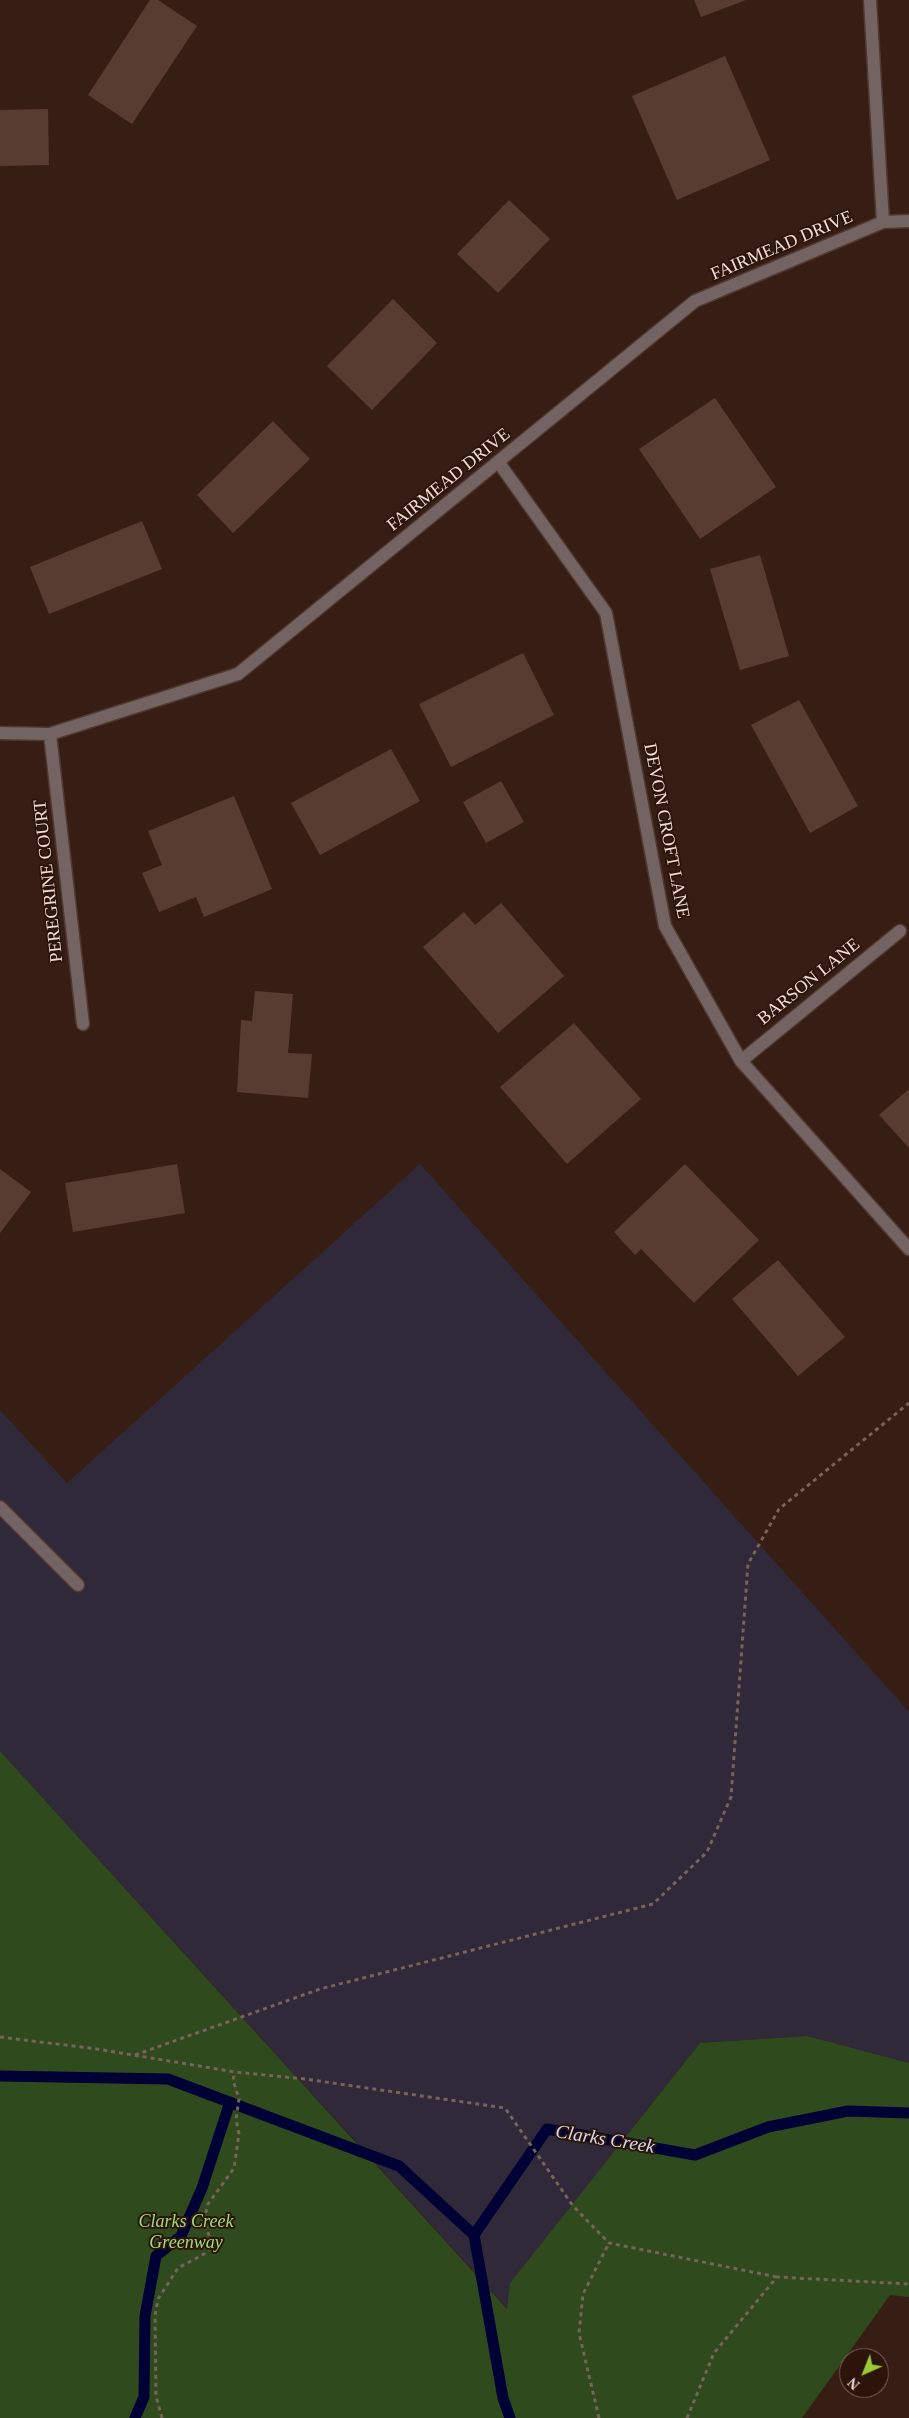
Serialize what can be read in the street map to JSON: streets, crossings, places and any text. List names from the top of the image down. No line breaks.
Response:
{"streets":{"street":["FAIRMEAD DRIVE","DEVON CROFT LANE","PEREGRINE COURT","BARSON LANE"]},"crossings":[["FAIRMEAD DRIVE","DEVON CROFT LANE"],["FAIRMEAD DRIVE","PEREGRINE COURT"],["DEVON CROFT LANE","BARSON LANE"]],"water":["Clarks Creek"],"parks":["Clarks Creek Greenway"],"north":"bottom left"}
